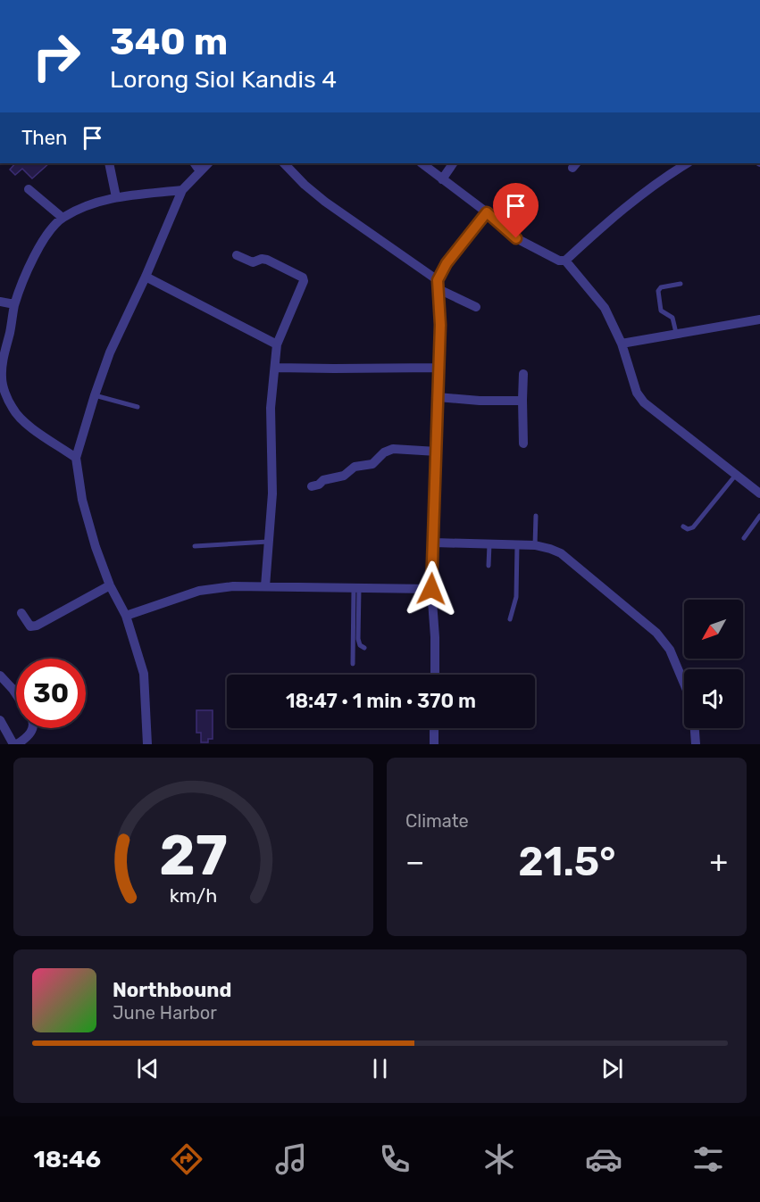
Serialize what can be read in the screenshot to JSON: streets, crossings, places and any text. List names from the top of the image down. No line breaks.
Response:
{"north":"bottom left","page":{"turn":["340 m","Lorong Siol Kandis 4"],"then":"Then","limit":"30","trip":"18:47 · 1 min · 370 m","tile":"Climate","heat":["−","21.5°","+"],"song":["Northbound","June Harbor"],"tabs":"18:46","gauge":["27","km/h"]}}
